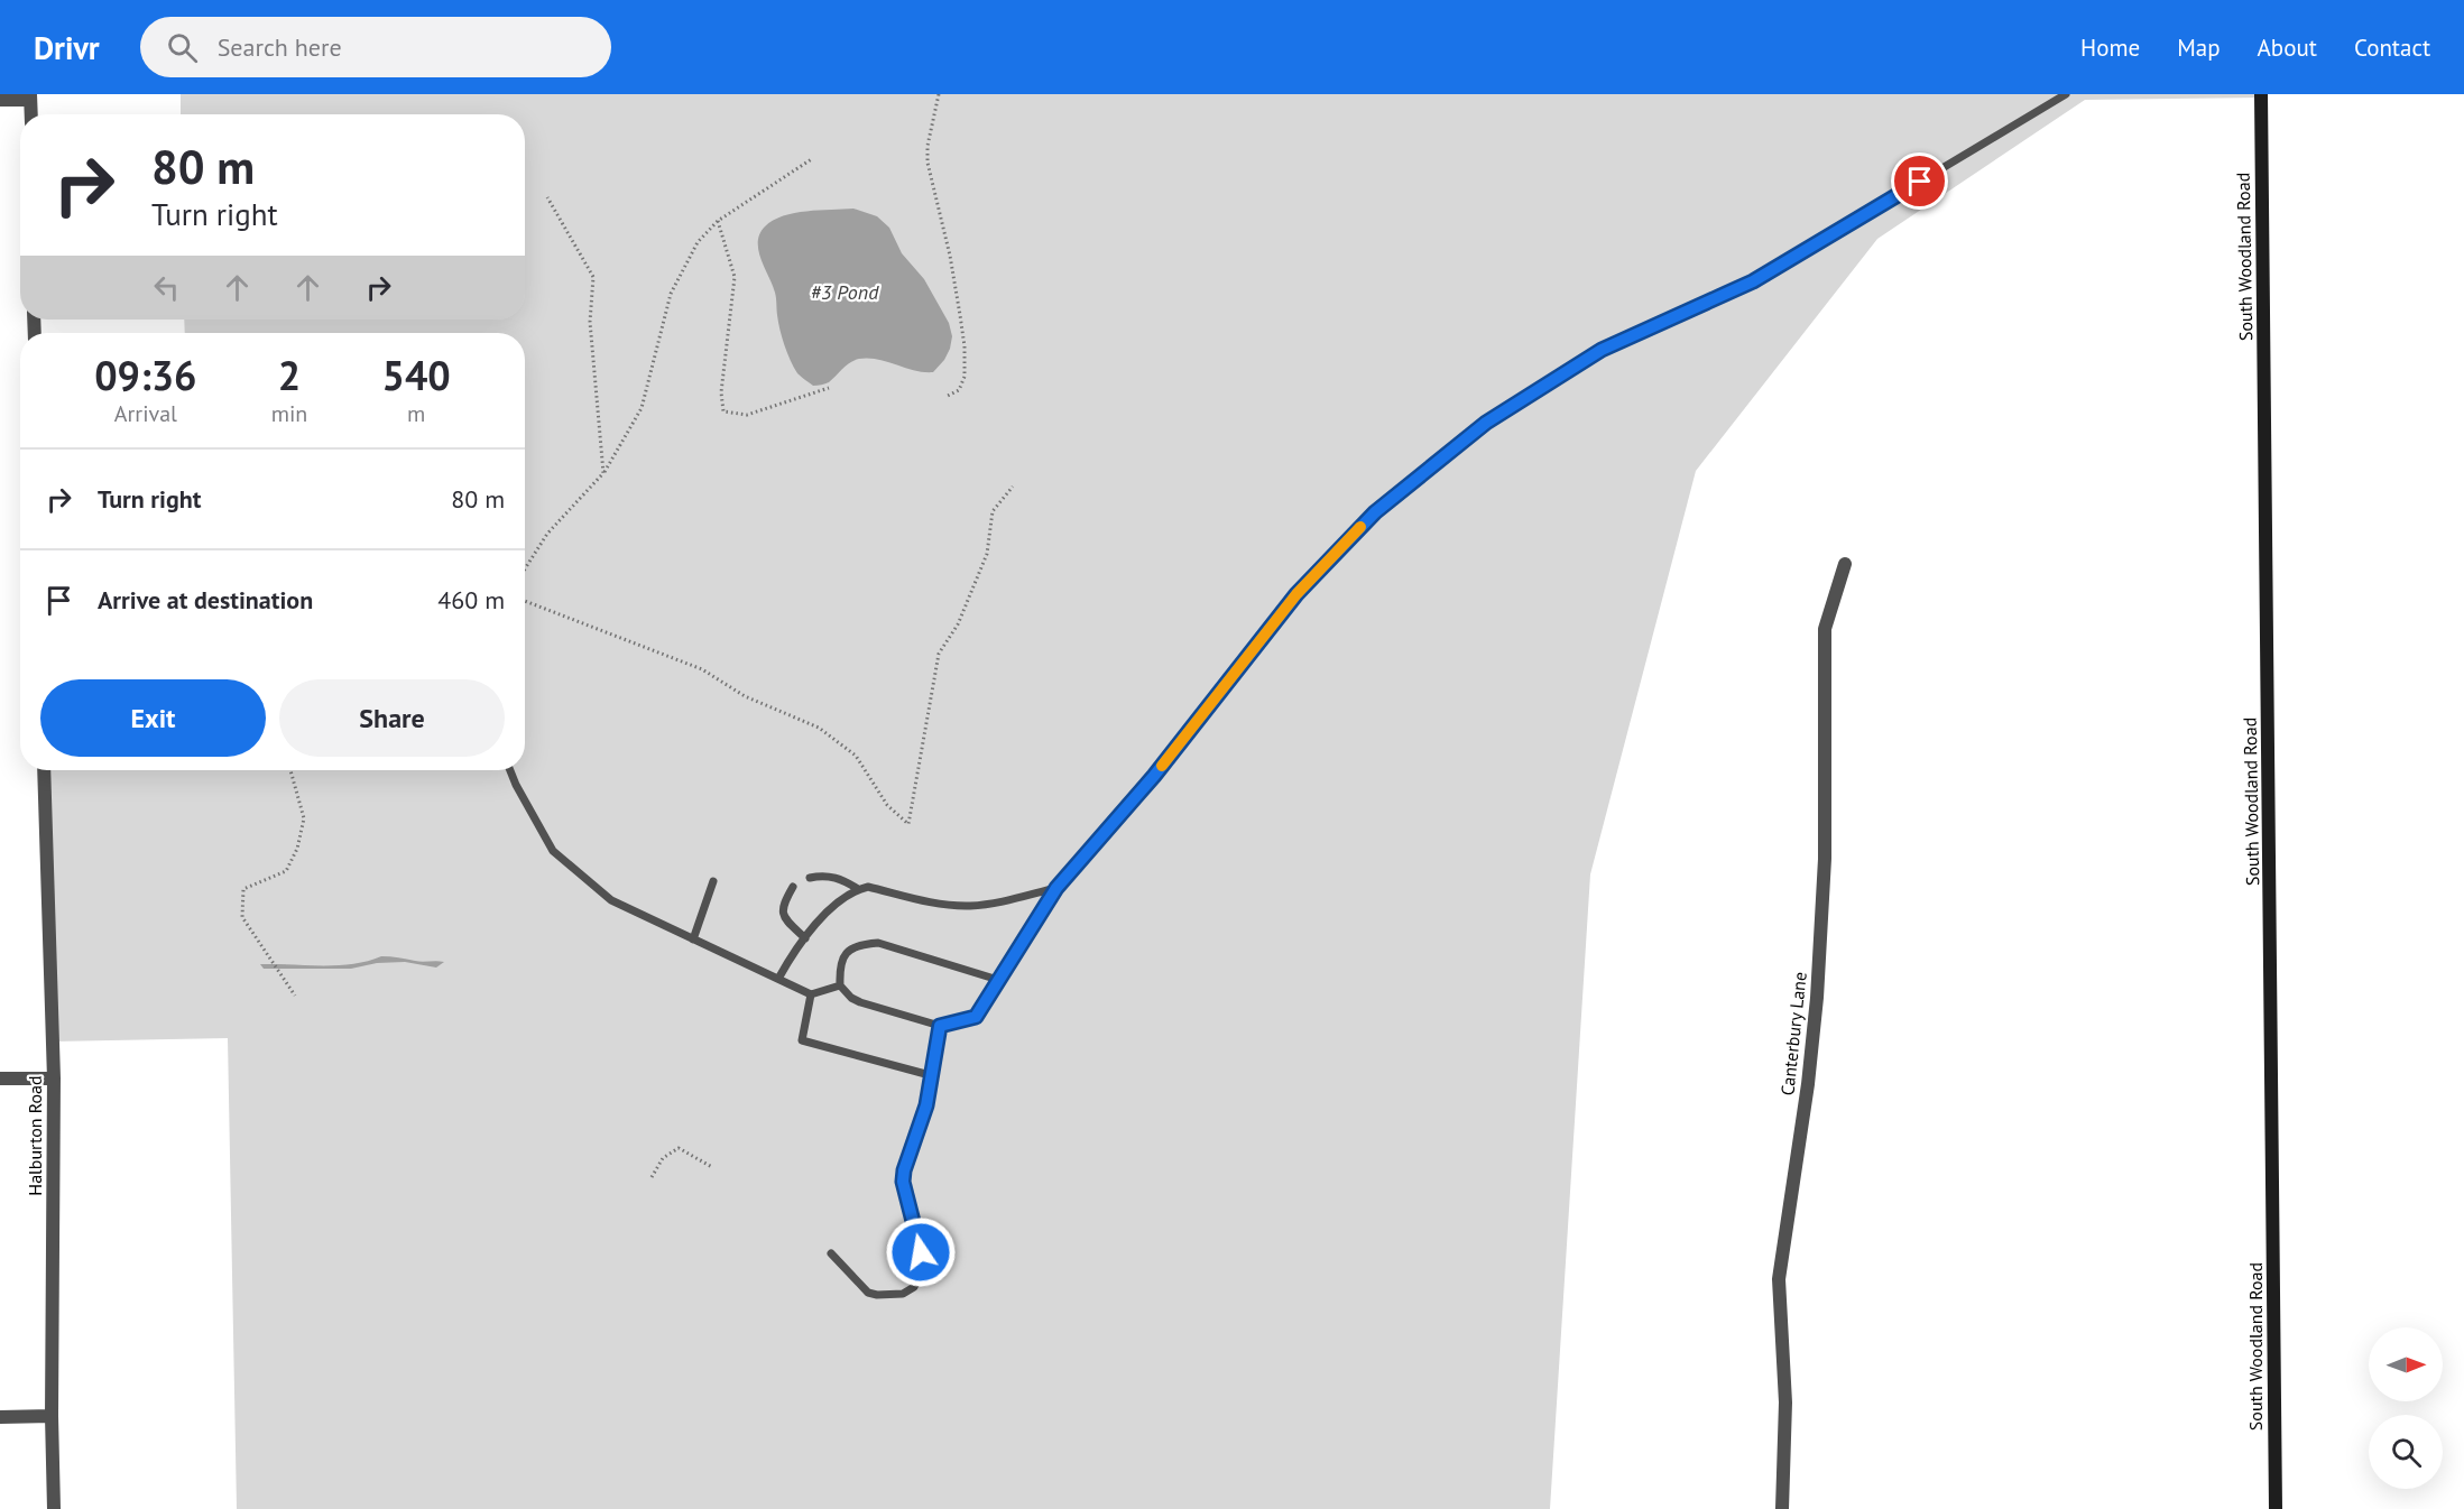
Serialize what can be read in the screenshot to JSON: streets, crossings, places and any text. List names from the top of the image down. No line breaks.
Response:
{"streets":{"street":["South Woodland Road","Canterbury Lane","Halburton Road"]},"water":["#3 Pond"],"north":"right","page":{"header":"Drivr","search":"Search here","nav":["Home","Map","About","Contact"],"turn":["80 m","Turn right"],"eta":["09:36","Arrival","2","min","540","m"],"list":[{"name":"Turn right","value":"80 m"},{"name":"Arrive at destination","value":"460 m"}],"buttons":["Exit","Share"]}}
